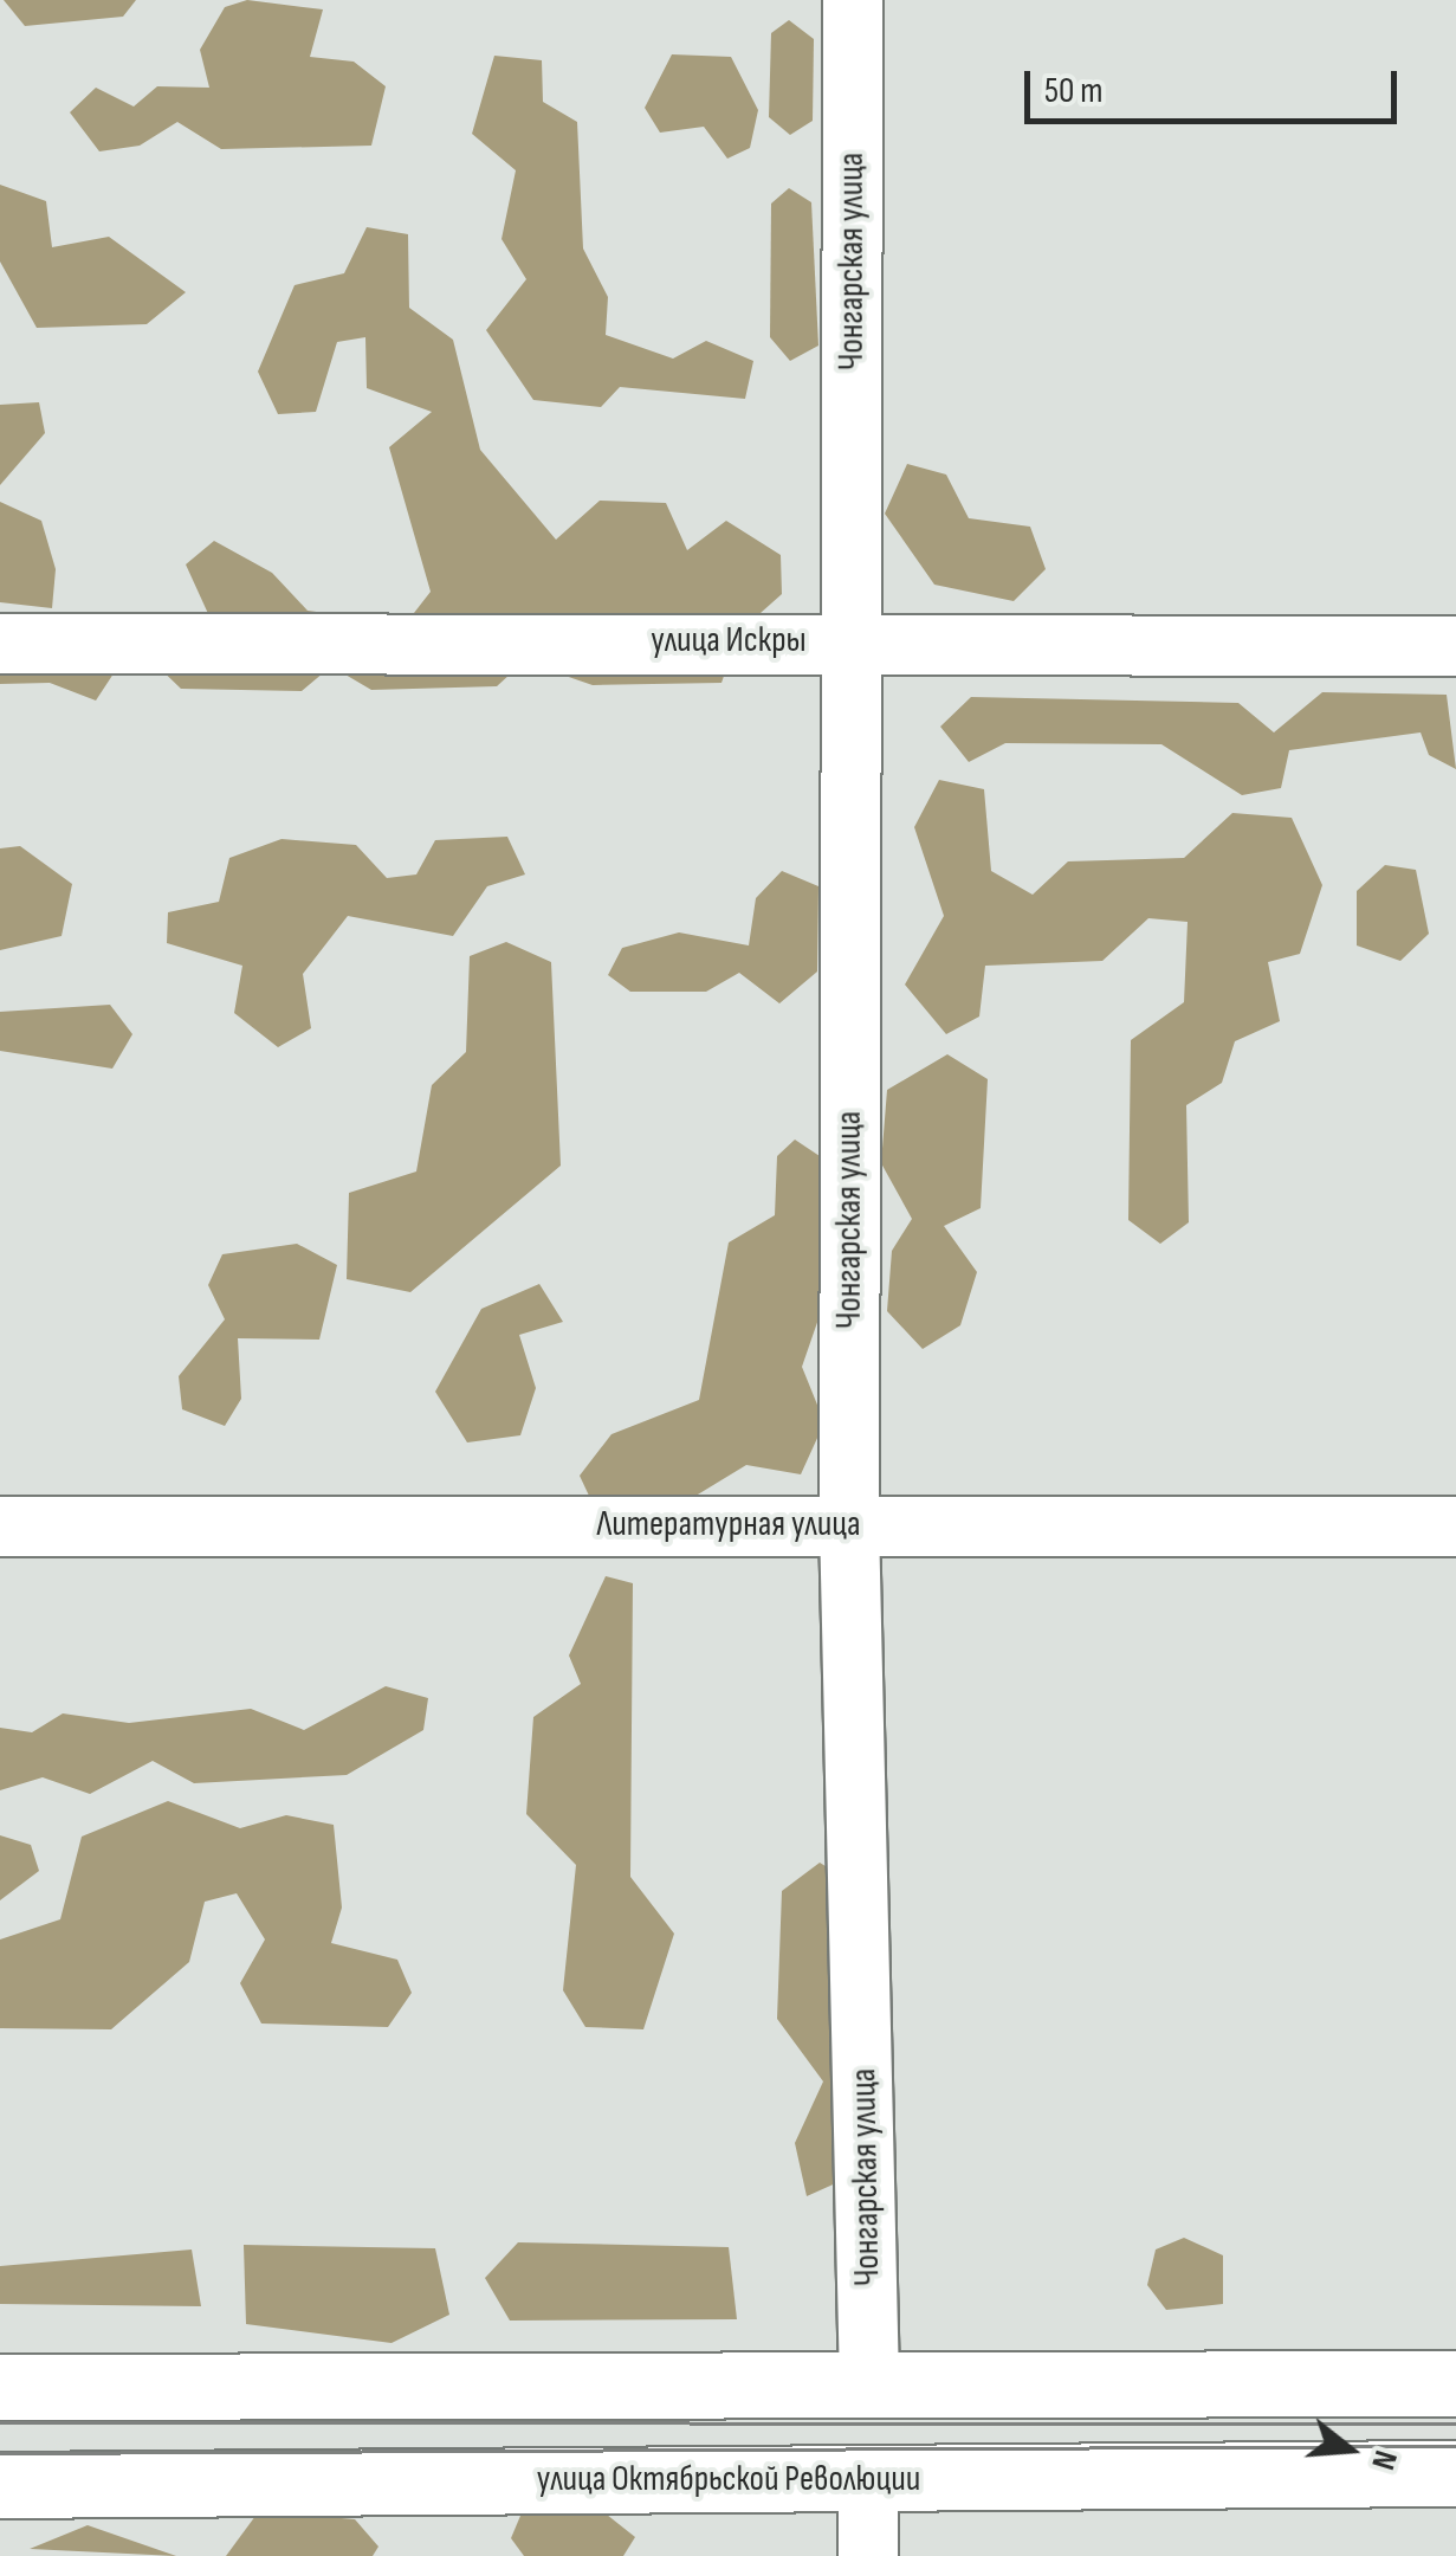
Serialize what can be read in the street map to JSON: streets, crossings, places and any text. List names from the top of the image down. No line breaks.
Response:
{"streets":{"main road":["улица Октябрьской Революции"],"street":["Чонгарская улица","улица Искры","Литературная улица"]},"crossings":[["Чонгарская улица","улица Искры"],["Чонгарская улица","Литературная улица"],["Чонгарская улица","улица Октябрьской Революции"]],"scale_bar":"50 m","north":"right"}
